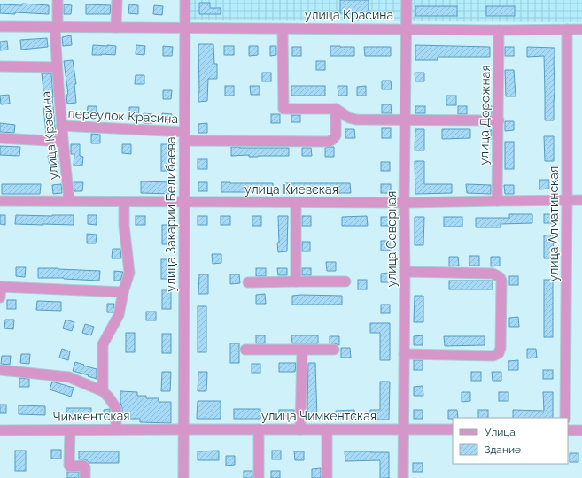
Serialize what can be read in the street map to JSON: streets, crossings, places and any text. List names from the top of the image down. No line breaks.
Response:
{"streets":{"street":["улица Красина","улица Дорожная","переулок Красина","улица Киевская","улица Закарии Белибаева","улица Алматинская","улица Северная","Чимкентская","улица Чимкентская"]},"crossings":[["улица Красина","улица Дорожная"],["улица Красина","переулок Красина"],["улица Красина","улица Киевская"],["улица Красина","улица Закарии Белибаева"],["улица Красина","улица Алматинская"],["улица Красина","улица Северная"],["улица Дорожная","улица Киевская"],["переулок Красина","улица Закарии Белибаева"],["улица Киевская","улица Закарии Белибаева"],["улица Киевская","улица Алматинская"],["улица Киевская","улица Северная"],["улица Закарии Белибаева","Чимкентская"],["улица Закарии Белибаева","улица Чимкентская"],["улица Северная","улица Чимкентская"],["Чимкентская","улица Чимкентская"]],"legend":["Улица","Здание"]}
